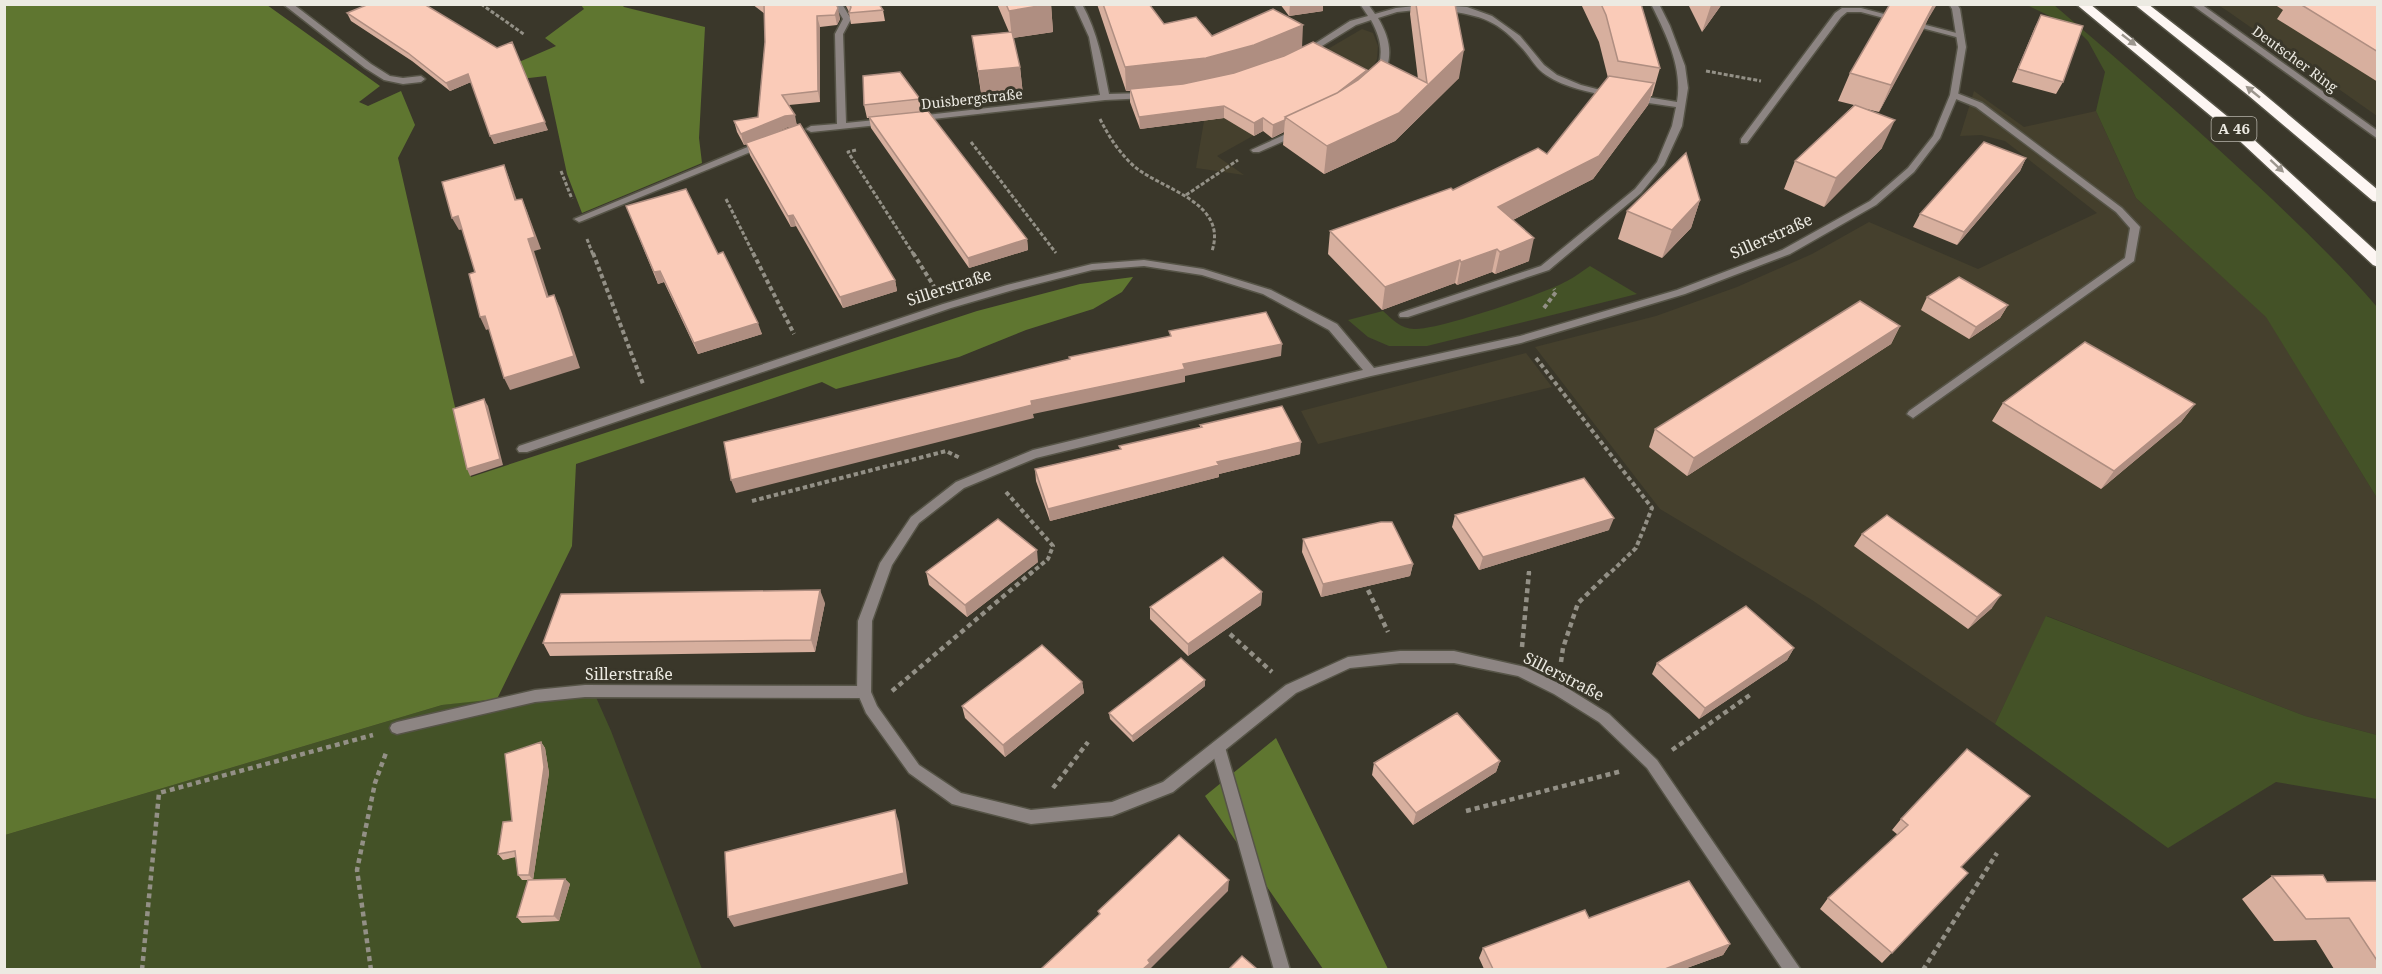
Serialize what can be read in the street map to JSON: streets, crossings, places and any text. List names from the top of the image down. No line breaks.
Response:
{"streets":{"highway":["A 46"],"street":["Deutscher Ring","Duisbergstraße","Sillerstraße"]}}
